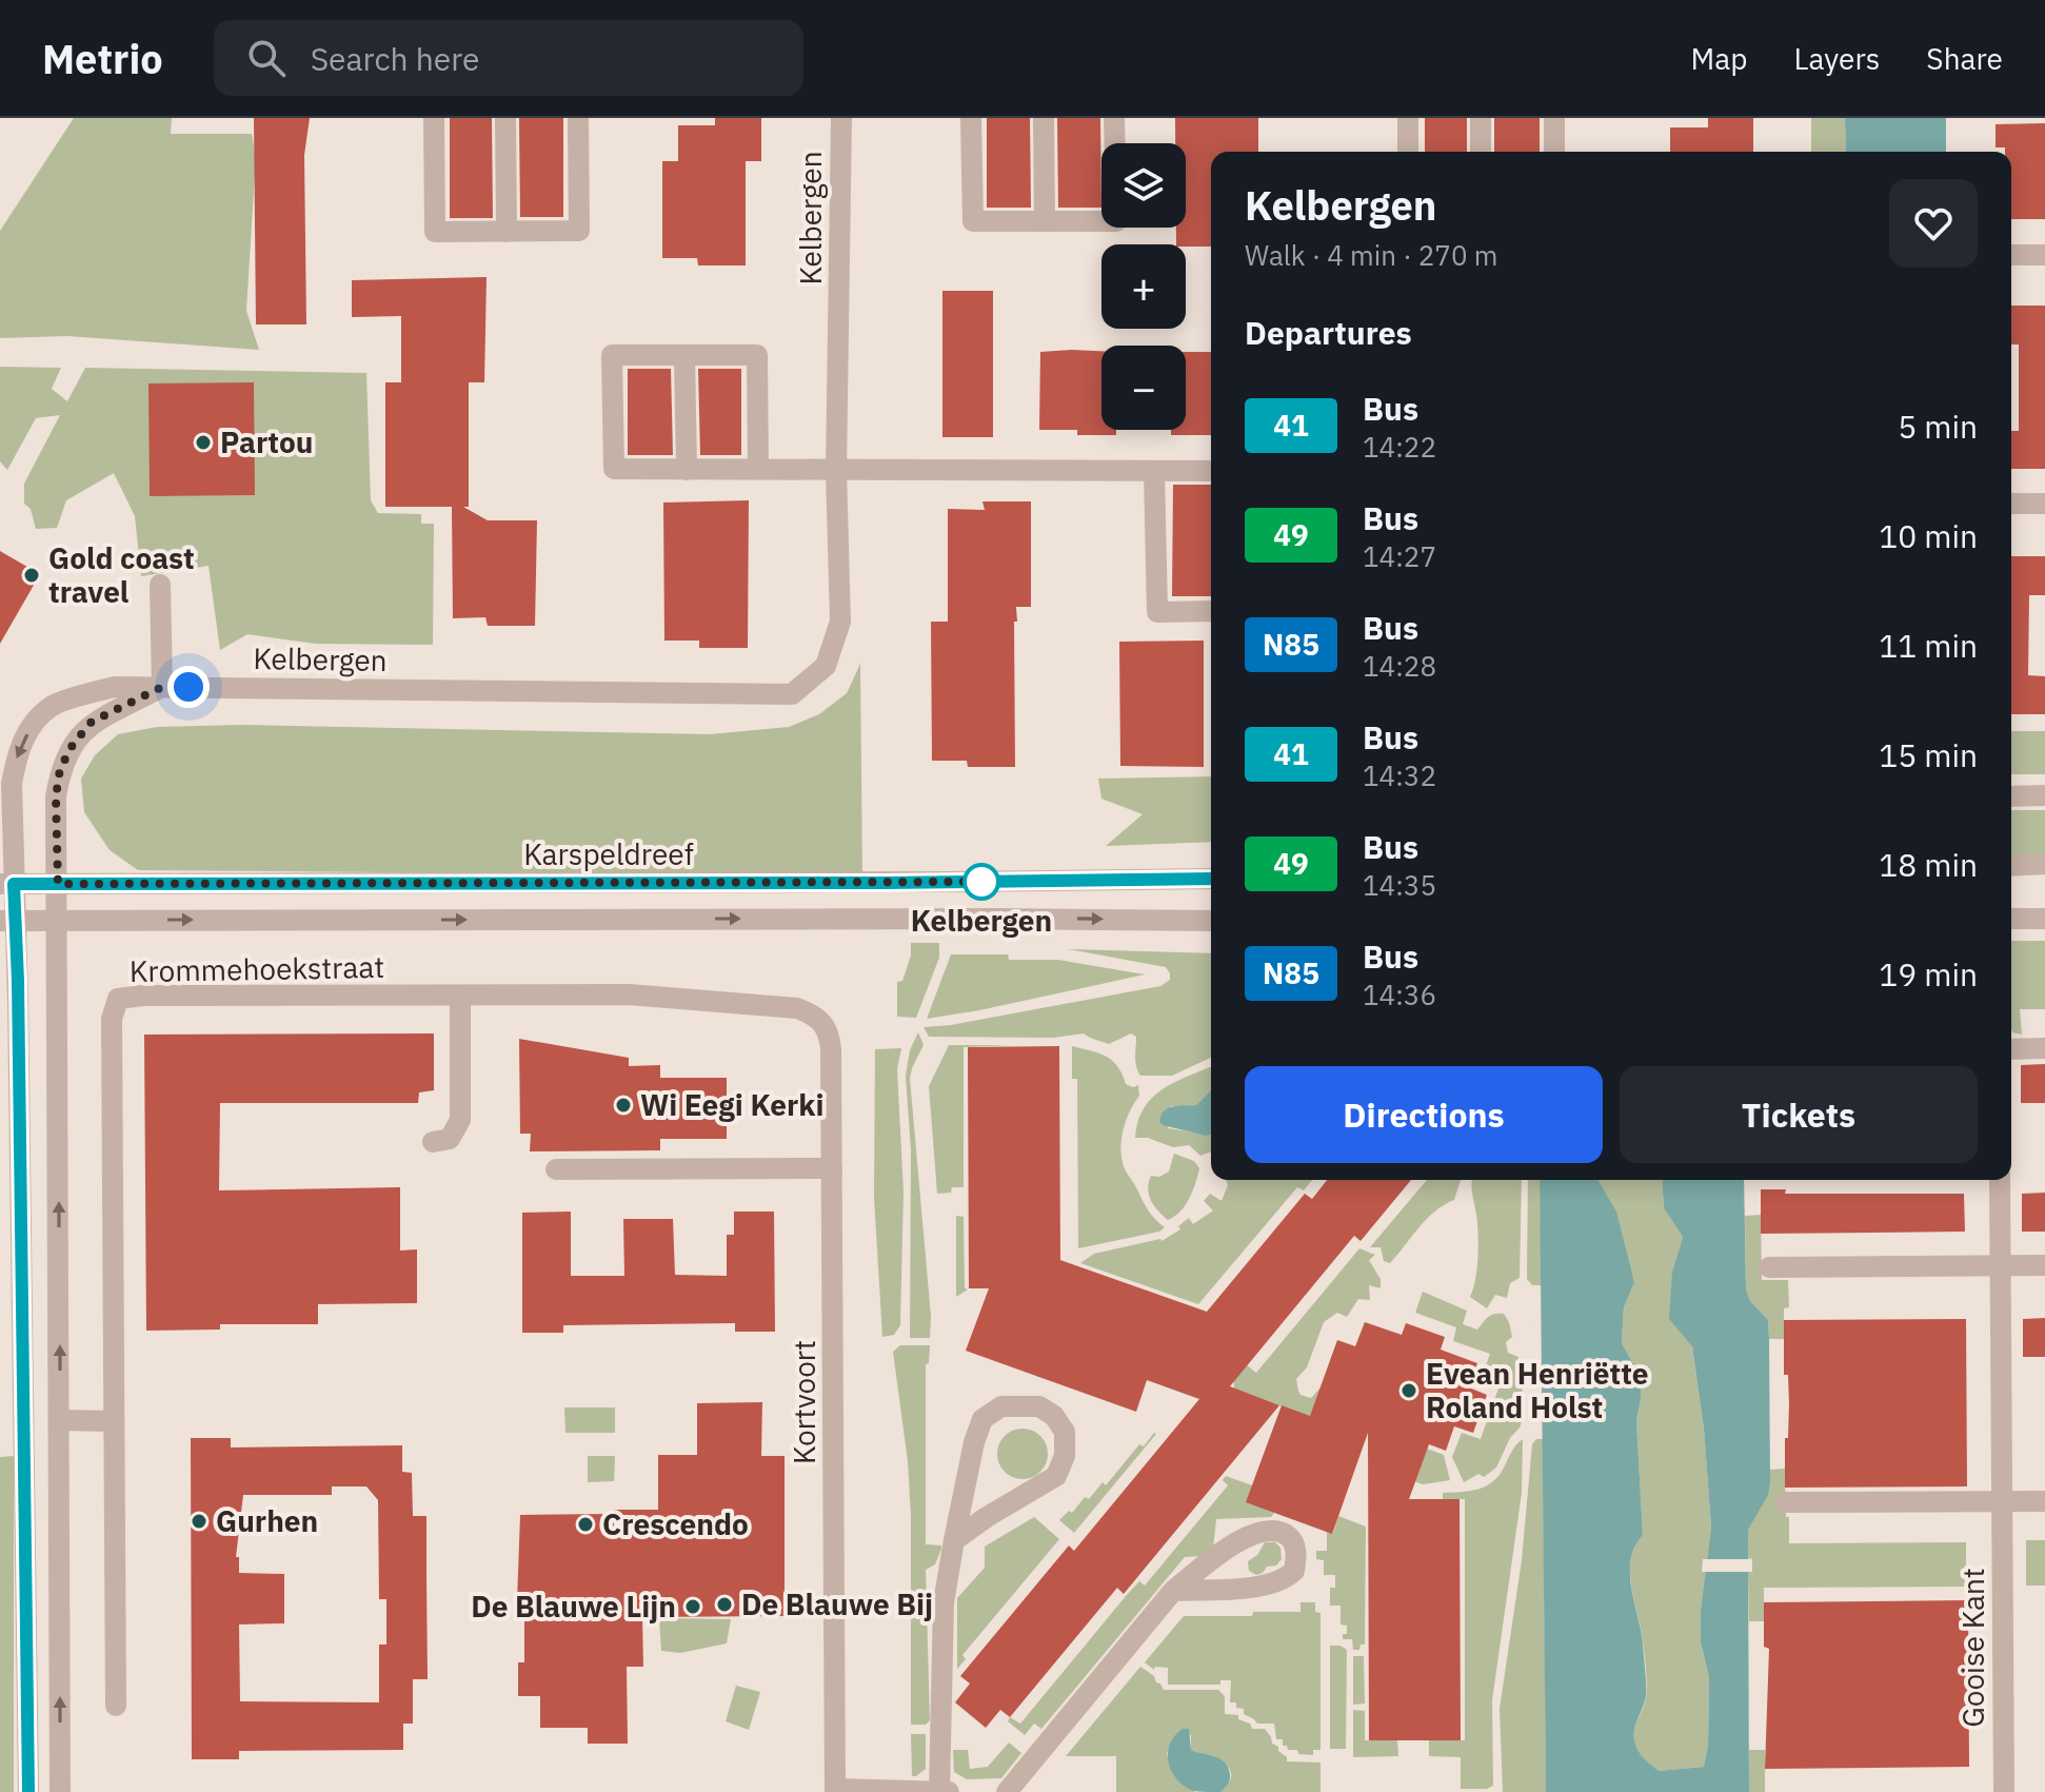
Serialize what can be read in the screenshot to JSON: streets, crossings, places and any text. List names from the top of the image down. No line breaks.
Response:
{"streets":{"street":["Kelbergen","Karspeldreef","Krommehoekstraat","Kortvoort","Gooise Kant"]},"crossings":[["Kelbergen","Karspeldreef"],["Krommehoekstraat","Kortvoort"]],"places":["Partou","Gold coast travel","Kelbergen","Wi Eegi Kerki","Evean Henriëtte Roland Holst","Gurhen","Crescendo","De Blauwe Bij","De Blauwe Lijn"],"lines":["bus line 41"],"page":{"header":"Metrio","search":"Search here","nav":["Map","Layers","Share"],"map_buttons":["+","−"],"heading":[["Kelbergen","Walk · 4 min · 270 m"],"Departures"],"list":[{"mark":"41","name":"Bus","note":"14:22","value":"5 min"},{"mark":"49","name":"Bus","note":"14:27","value":"10 min"},{"mark":"N85","name":"Bus","note":"14:28","value":"11 min"},{"mark":"41","name":"Bus","note":"14:32","value":"15 min"},{"mark":"49","name":"Bus","note":"14:35","value":"18 min"},{"mark":"N85","name":"Bus","note":"14:36","value":"19 min"}],"buttons":["Directions","Tickets"]}}
